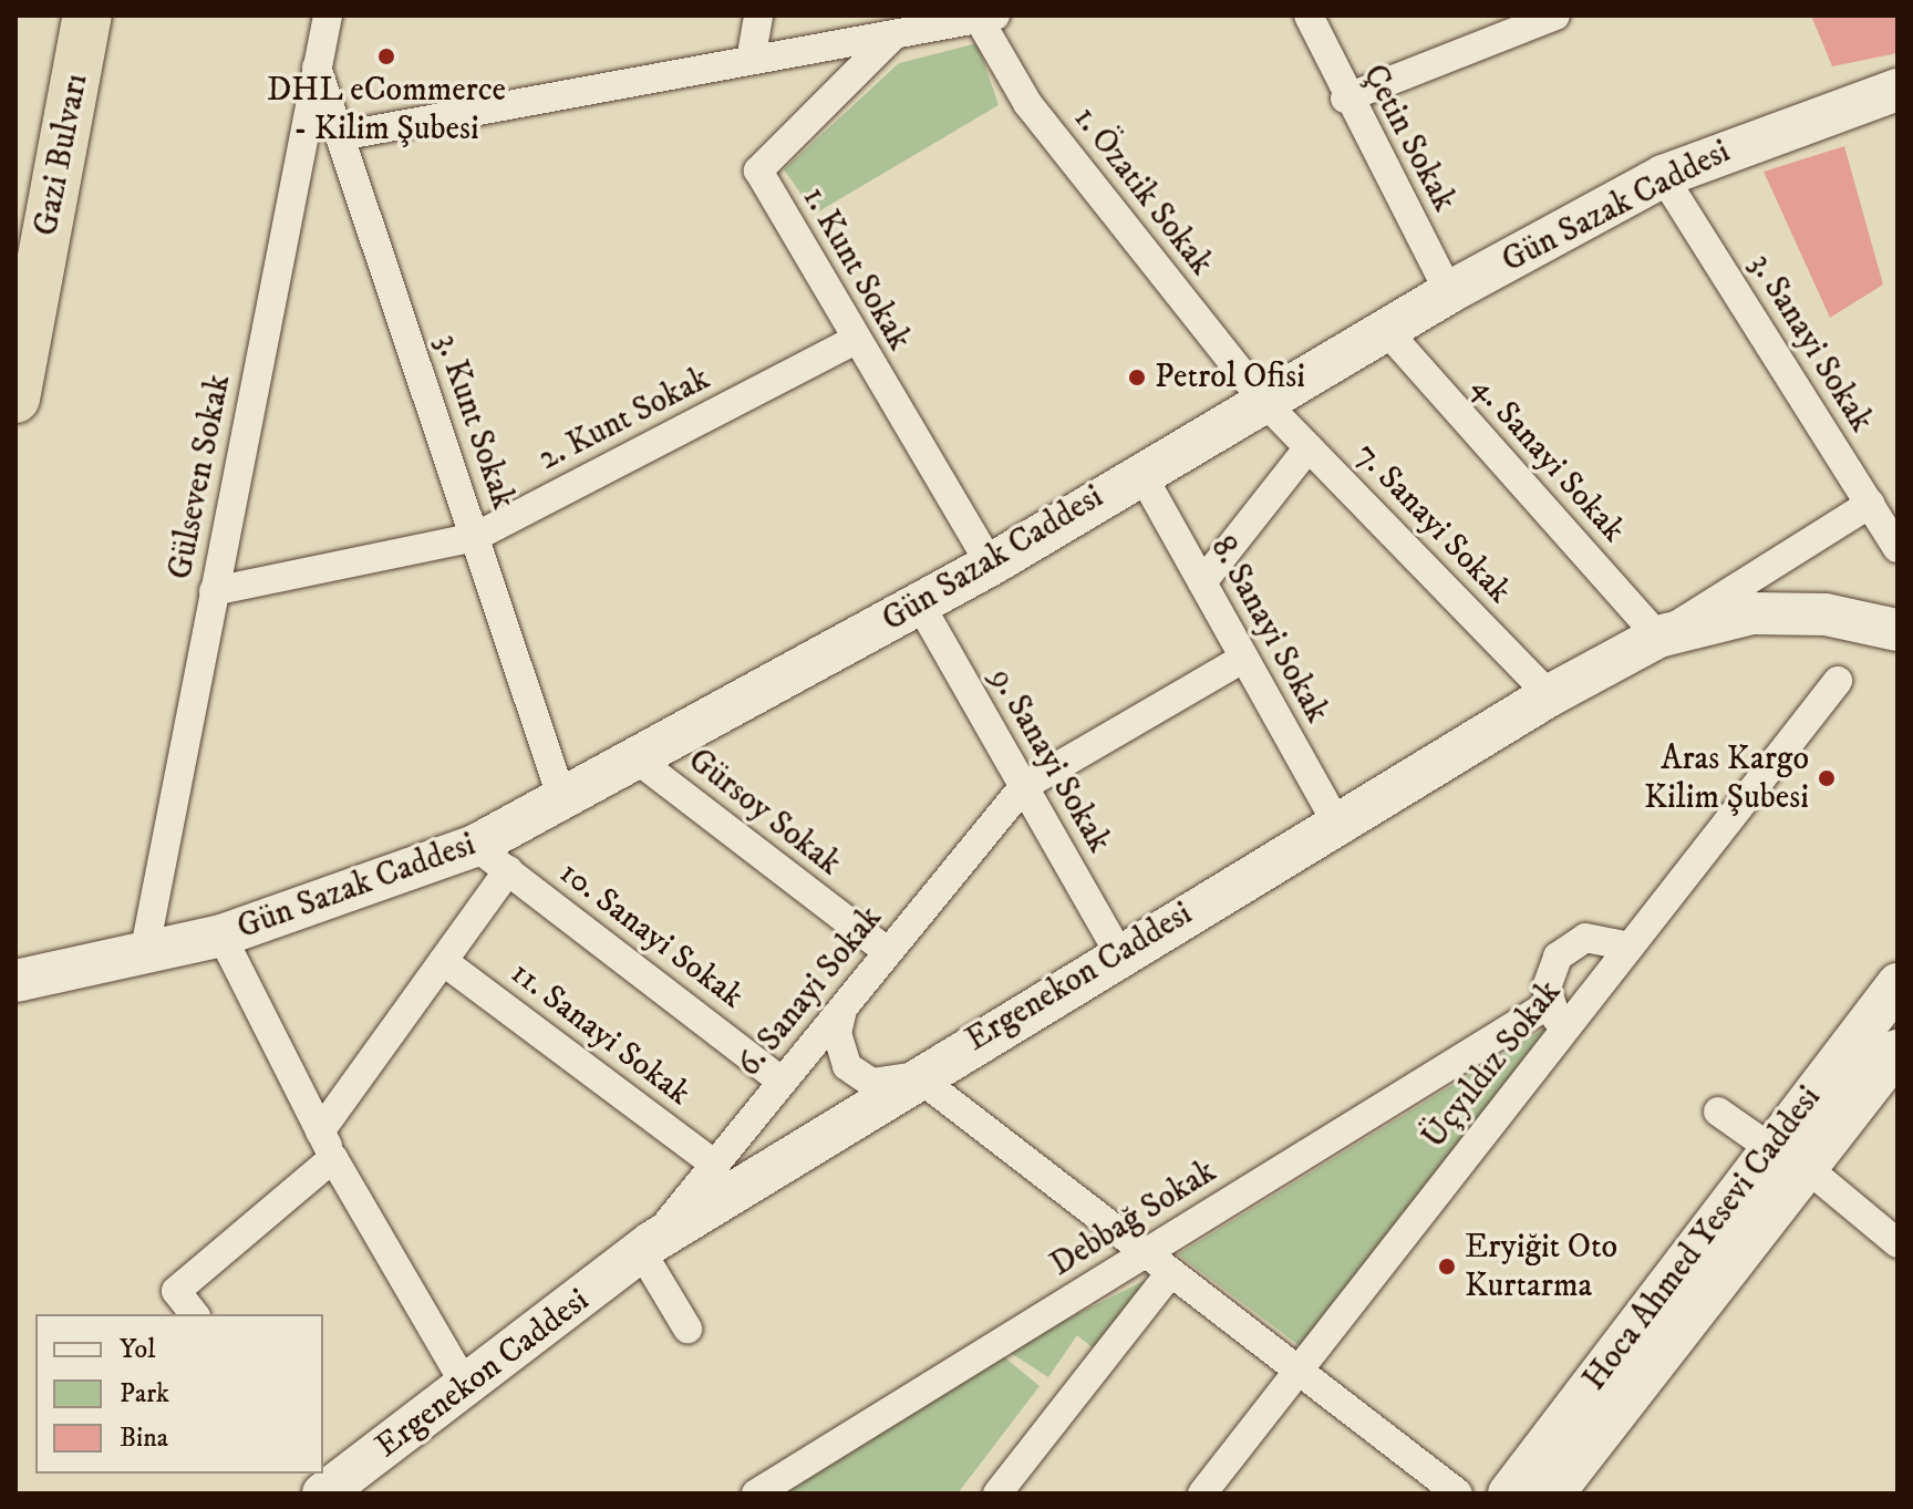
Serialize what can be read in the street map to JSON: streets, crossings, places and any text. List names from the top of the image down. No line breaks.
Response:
{"streets":{"highway":["Gazi Bulvarı"],"street":["Çetin Sokak","1. Özatik Sokak","Gün Sazak Caddesi","1. Kunt Sokak","3. Sanayi Sokak","2. Kunt Sokak","3. Kunt Sokak","4. Sanayi Sokak","Gülseven Sokak","7. Sanayi Sokak","8. Sanayi Sokak","9. Sanayi Sokak","Gürsoy Sokak","10. Sanayi Sokak","Ergenekon Caddesi","6. Sanayi Sokak","11. Sanayi Sokak","Üçyıldız Sokak","Debbağ Sokak","Hoca Ahmed Yesevi Caddesi"]},"crossings":[["Çetin Sokak","Gün Sazak Caddesi"],["1. Özatik Sokak","Gün Sazak Caddesi"],["1. Özatik Sokak","7. Sanayi Sokak"],["Gün Sazak Caddesi","1. Kunt Sokak"],["Gün Sazak Caddesi","3. Sanayi Sokak"],["Gün Sazak Caddesi","3. Kunt Sokak"],["Gün Sazak Caddesi","4. Sanayi Sokak"],["Gün Sazak Caddesi","Gülseven Sokak"],["Gün Sazak Caddesi","7. Sanayi Sokak"],["Gün Sazak Caddesi","8. Sanayi Sokak"],["Gün Sazak Caddesi","9. Sanayi Sokak"],["Gün Sazak Caddesi","Gürsoy Sokak"],["Gün Sazak Caddesi","10. Sanayi Sokak"],["1. Kunt Sokak","2. Kunt Sokak"],["2. Kunt Sokak","3. Kunt Sokak"],["2. Kunt Sokak","Gülseven Sokak"],["3. Kunt Sokak","Gülseven Sokak"],["4. Sanayi Sokak","Ergenekon Caddesi"],["7. Sanayi Sokak","Ergenekon Caddesi"],["8. Sanayi Sokak","Ergenekon Caddesi"],["9. Sanayi Sokak","Ergenekon Caddesi"],["9. Sanayi Sokak","6. Sanayi Sokak"],["Gürsoy Sokak","6. Sanayi Sokak"],["10. Sanayi Sokak","6. Sanayi Sokak"],["Ergenekon Caddesi","6. Sanayi Sokak"],["6. Sanayi Sokak","11. Sanayi Sokak"]],"places":["DHL eCommerce - Kilim Şubesi","Petrol Ofisi","Aras Kargo Kilim Şubesi","Eryiğit Oto Kurtarma"],"legend":["Yol","Park","Bina"]}
